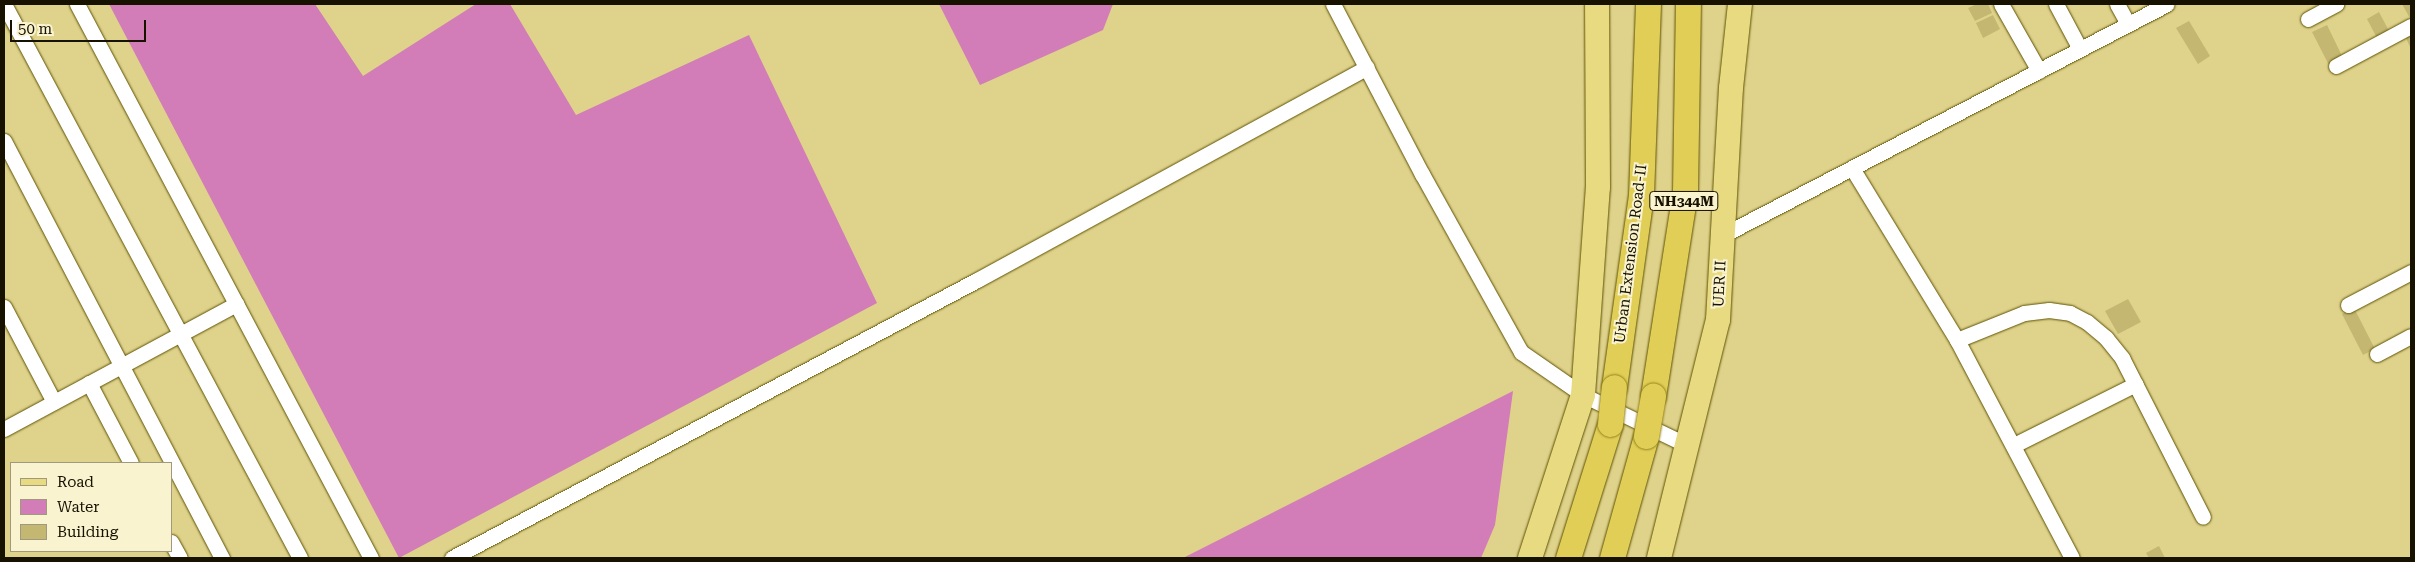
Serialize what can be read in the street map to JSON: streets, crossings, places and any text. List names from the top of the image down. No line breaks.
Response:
{"streets":{"highway":["NH344M","Urban Extension Road-II"],"main road":["UER II"]},"legend":["Road","Water","Building"],"scale_bar":"50 m"}
